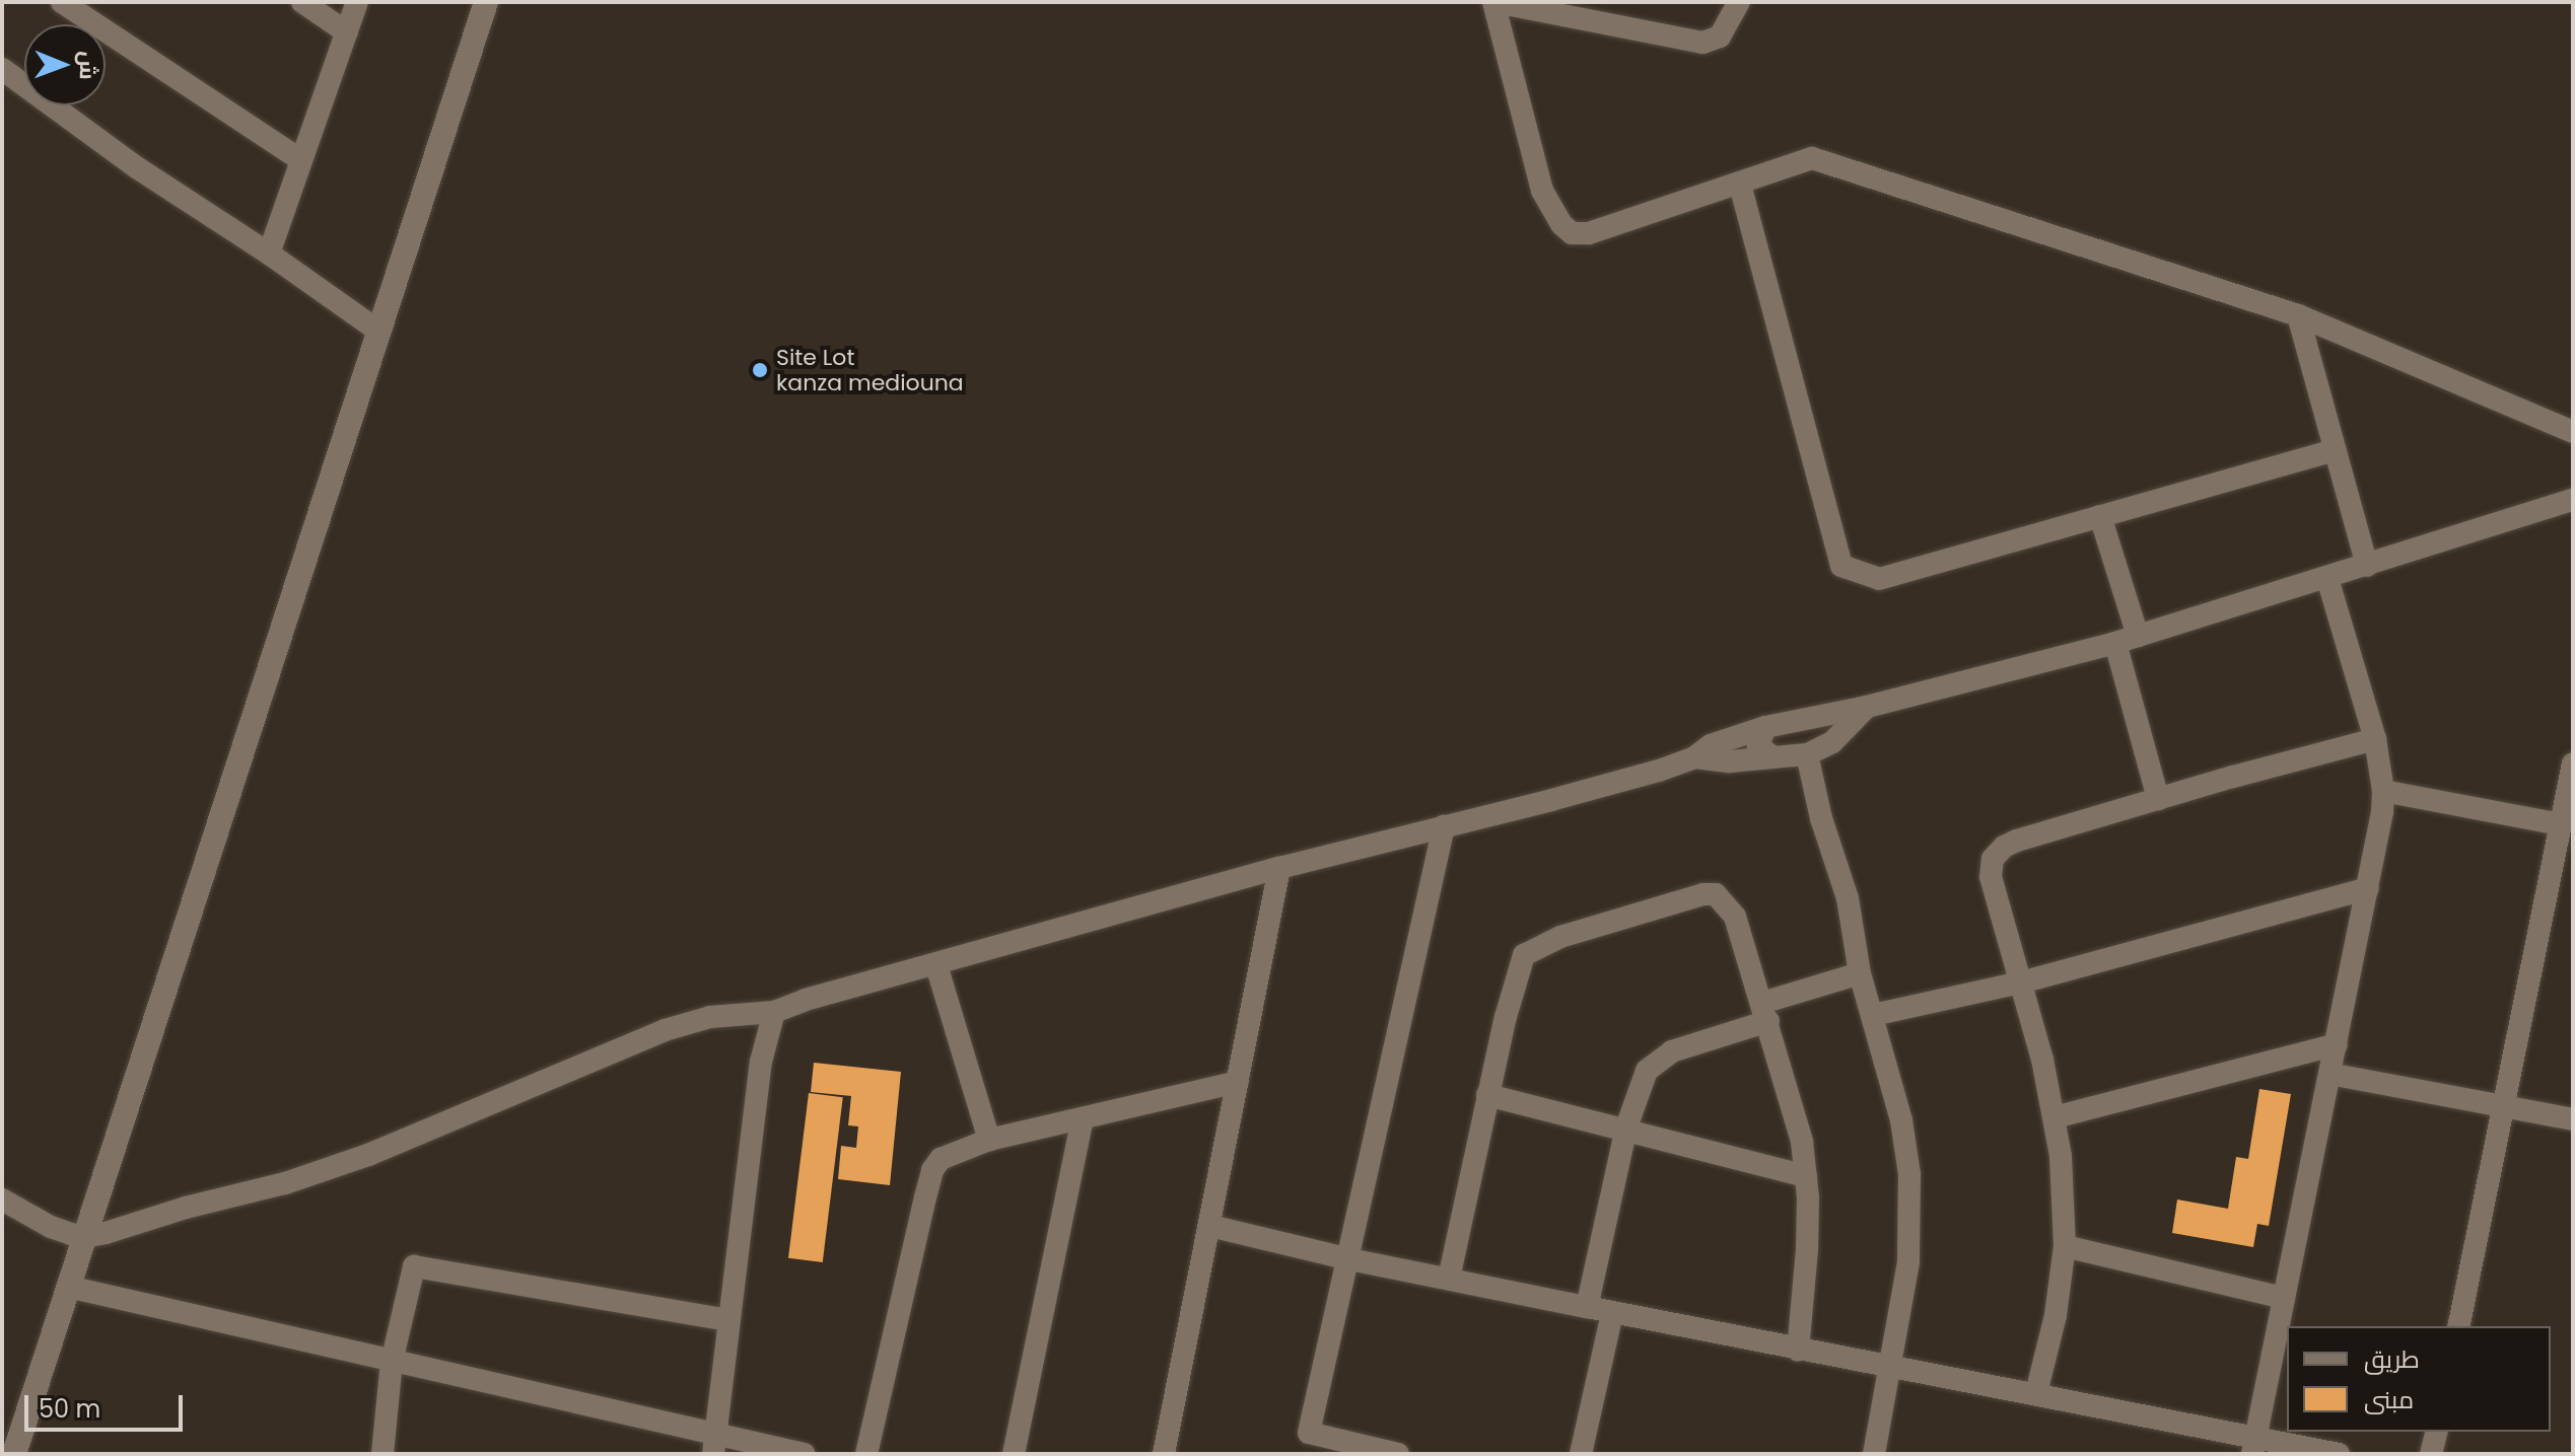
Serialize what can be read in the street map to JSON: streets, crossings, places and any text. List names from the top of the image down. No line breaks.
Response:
{"places":["Site Lot kanza mediouna"],"legend":["طريق","مبنى"],"scale_bar":"50 m","north":"right"}
